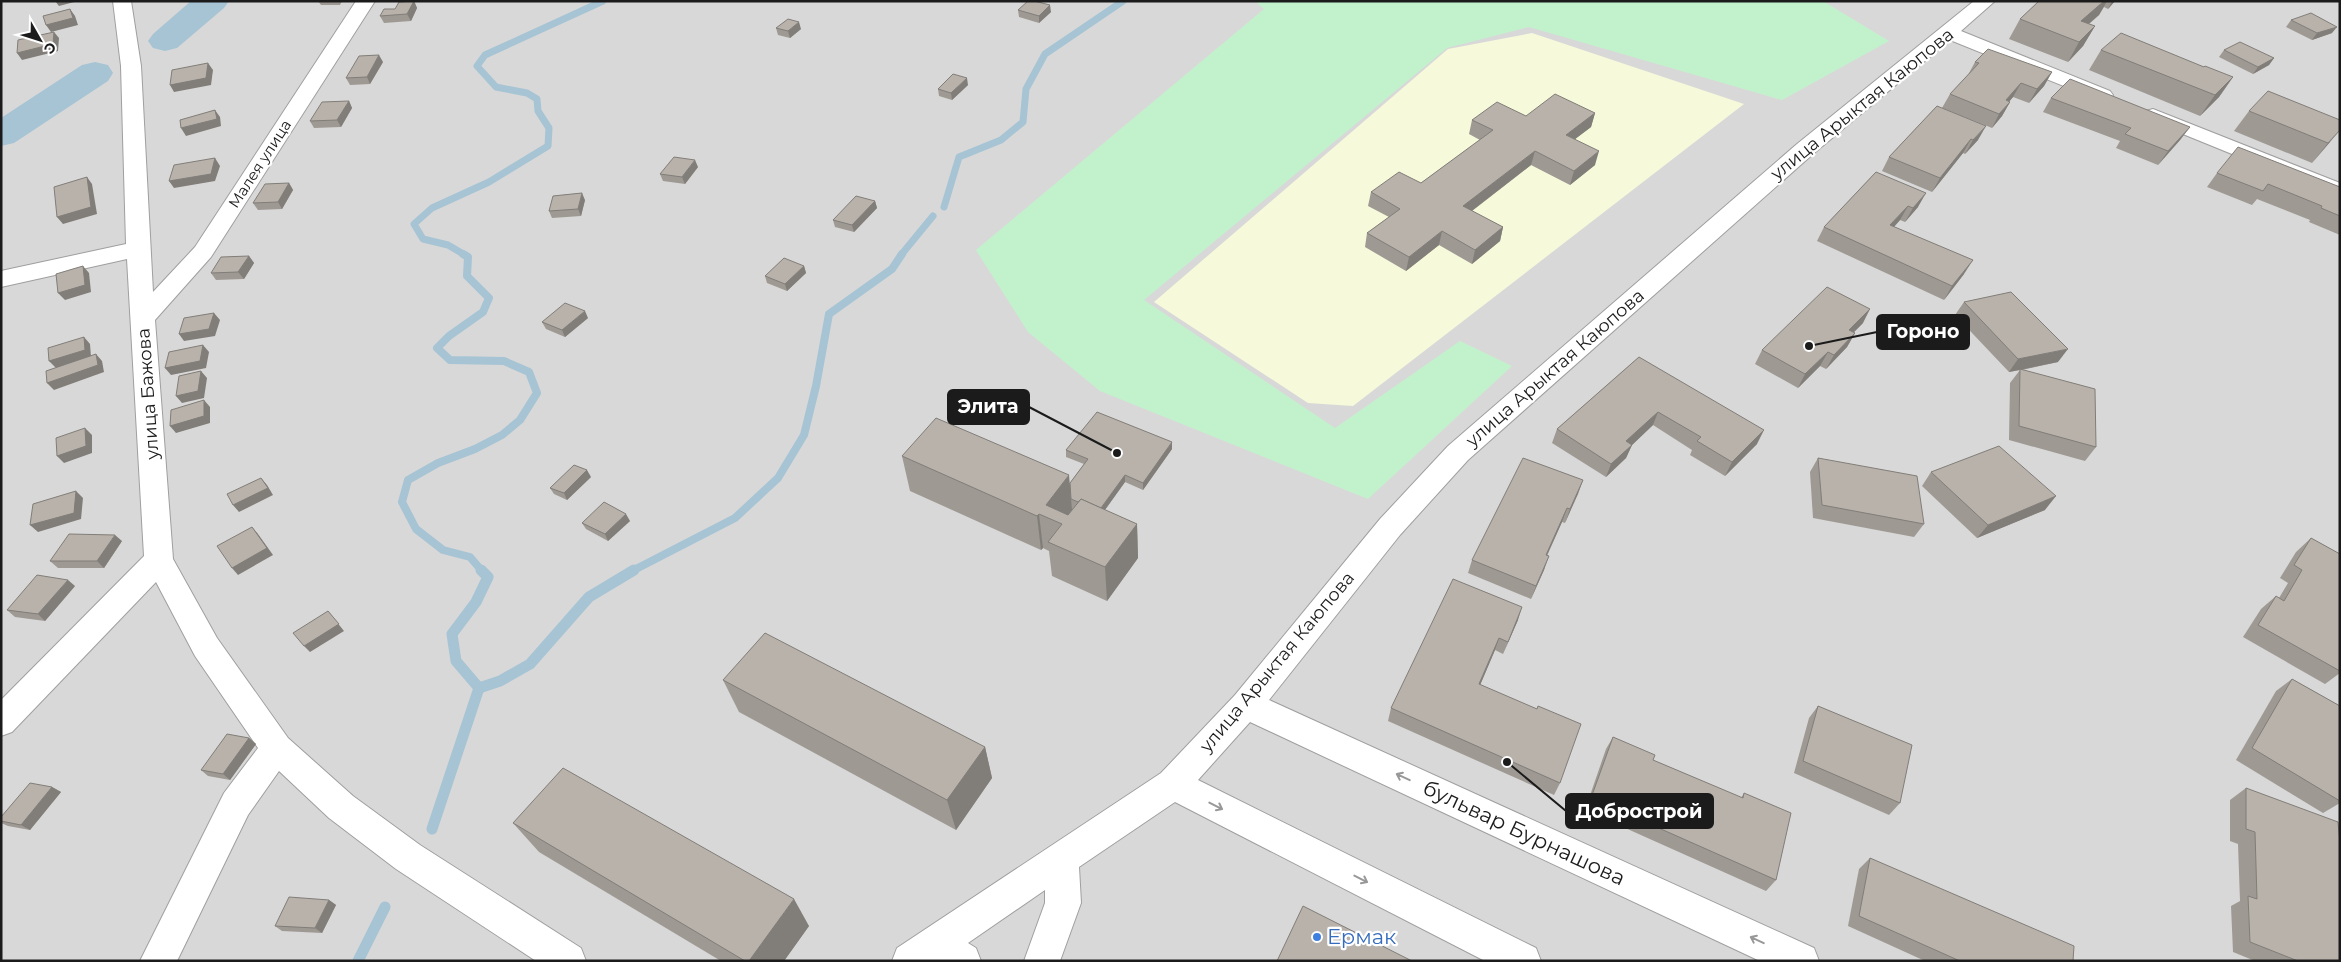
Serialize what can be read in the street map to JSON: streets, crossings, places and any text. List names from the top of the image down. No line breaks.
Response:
{"streets":{"street":["улица Арыктая Каюпова","Малея улица","улица Бажова","бульвар Бурнашова"]},"crossings":[["улица Арыктая Каюпова","бульвар Бурнашова"],["Малея улица","улица Бажова"]],"places":["Гороно","Элита","Добрострой","Ермак"],"north":"bottom right"}
